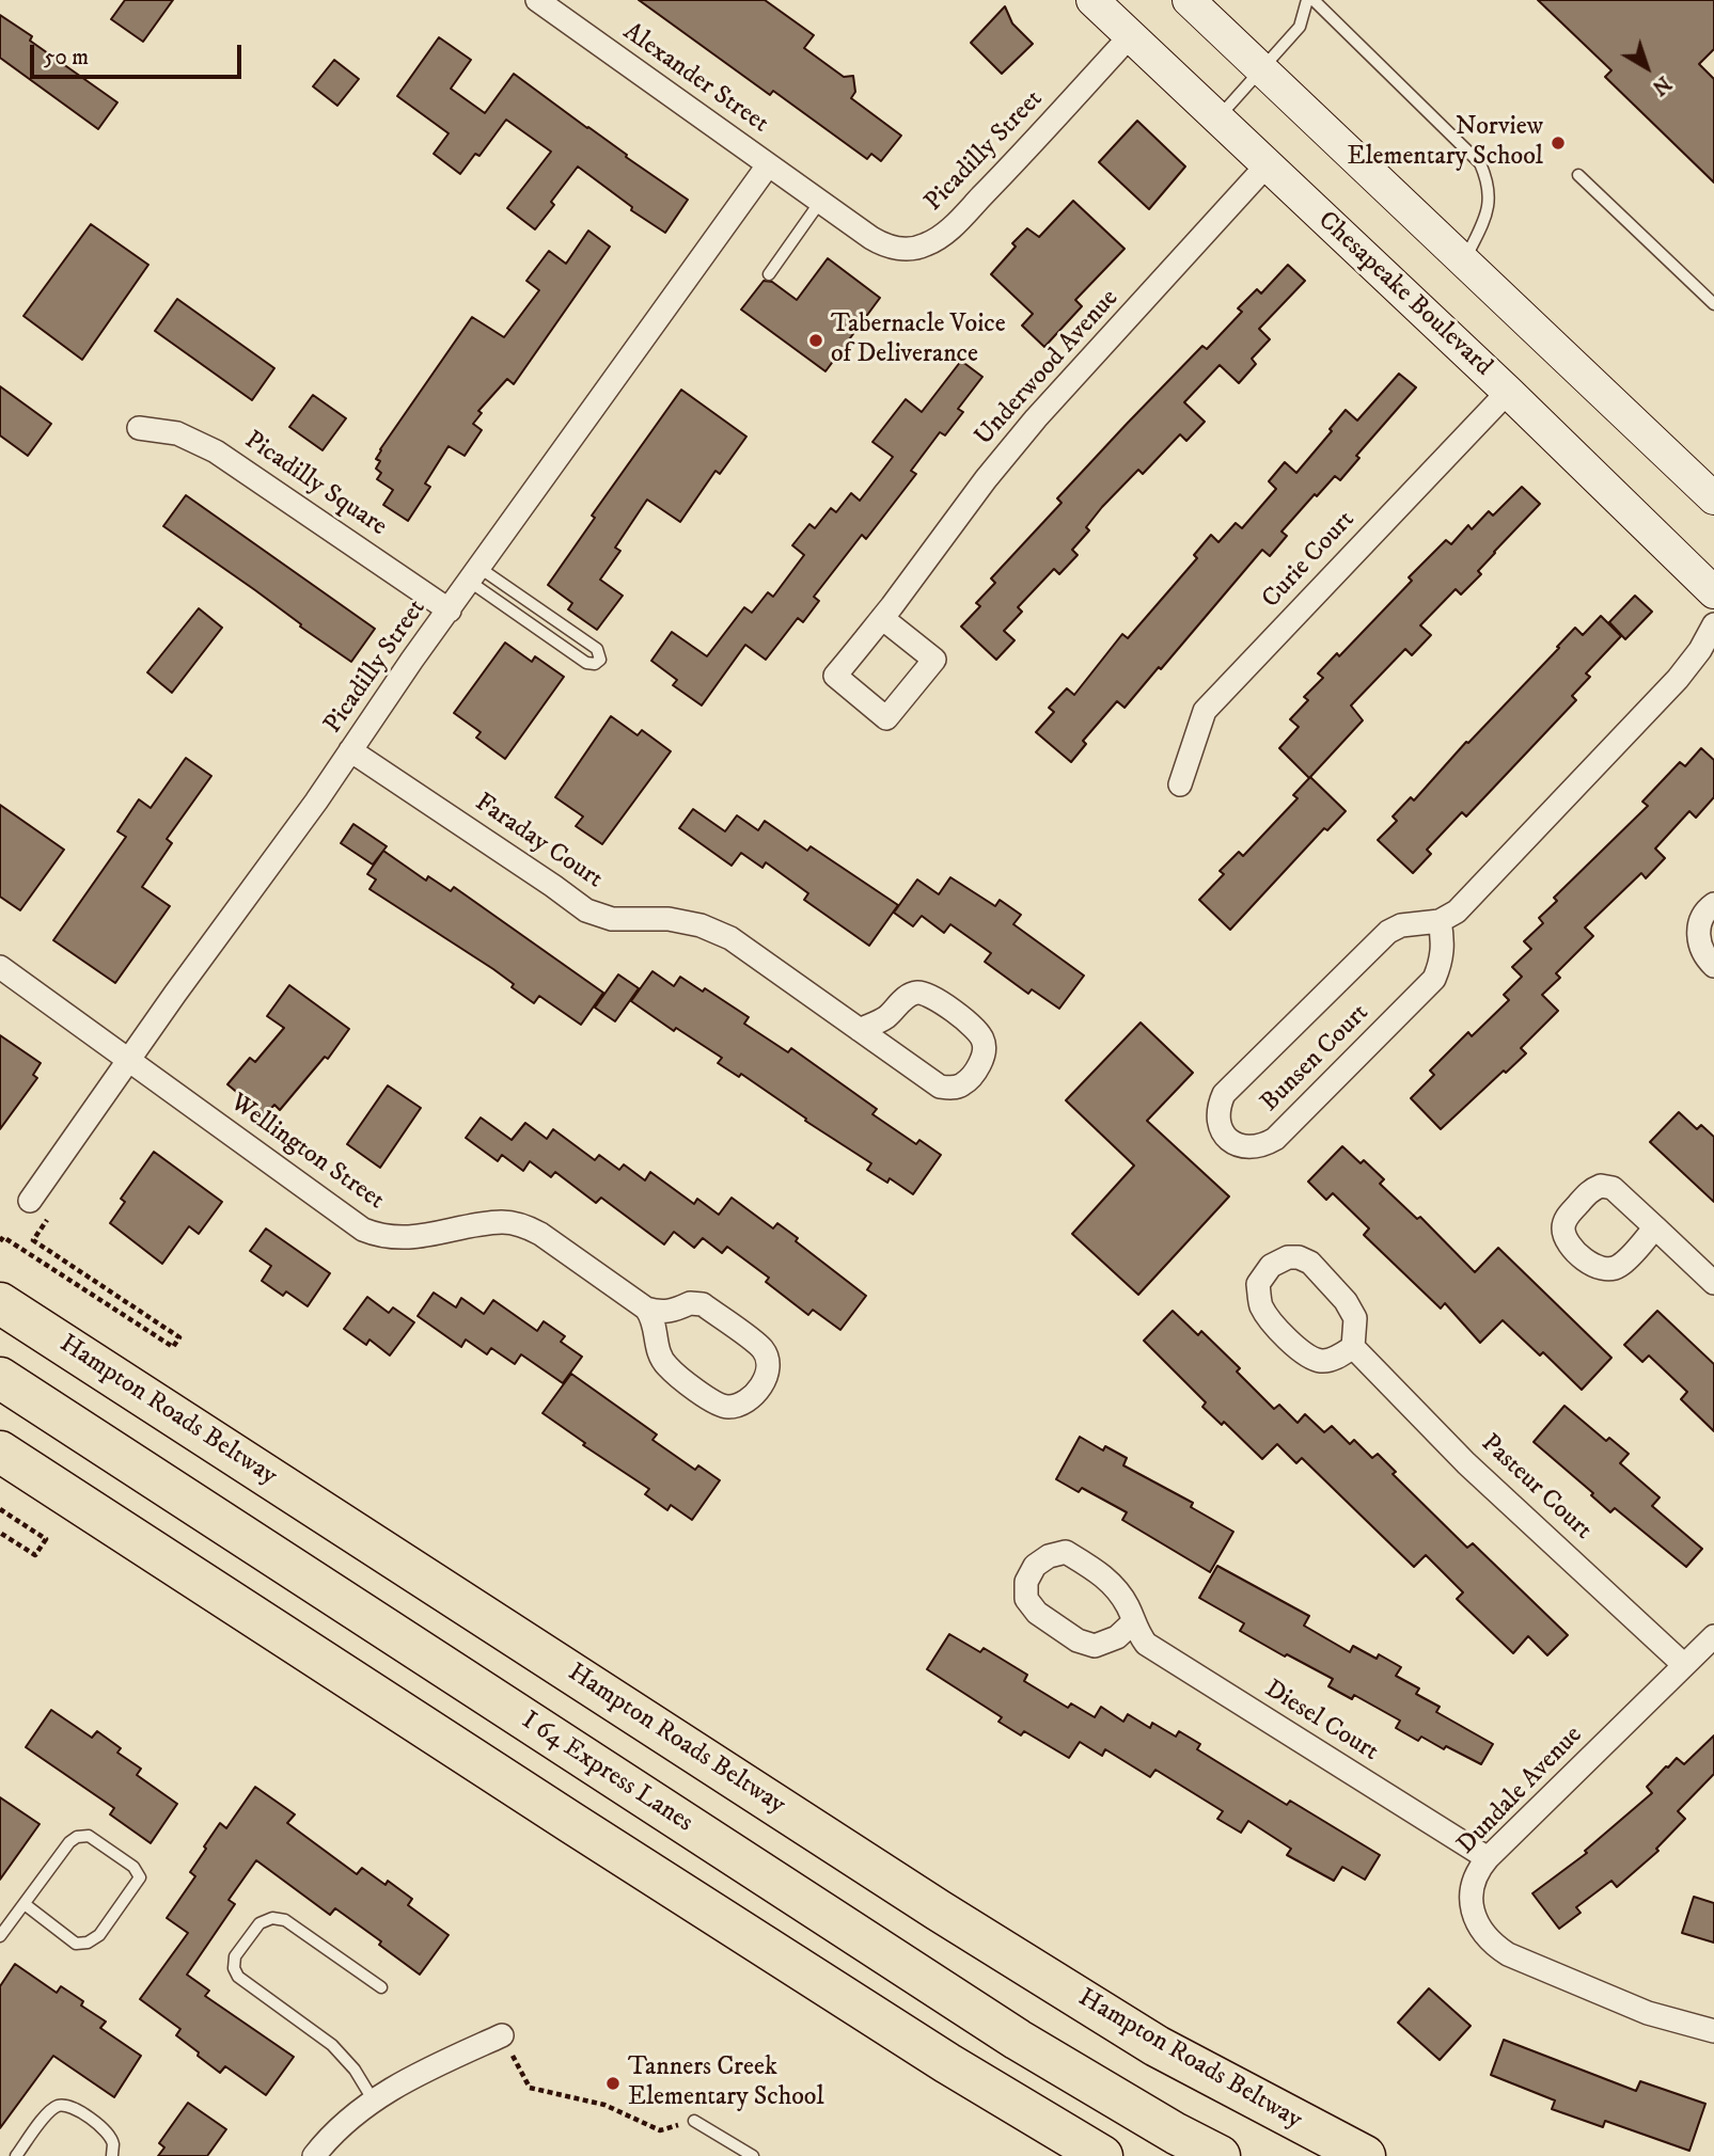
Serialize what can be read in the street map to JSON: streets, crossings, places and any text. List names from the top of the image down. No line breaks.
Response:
{"streets":{"highway":["Hampton Roads Beltway","I 64 Express Lanes"],"main road":["Chesapeake Boulevard"],"street":["Alexander Street","Picadilly Street","Underwood Avenue","Picadilly Square","Curie Court","Faraday Court","Bunsen Court","Wellington Street","Pasteur Court","Diesel Court","Dundale Avenue"]},"crossings":[["Alexander Street","Picadilly Street"],["Picadilly Street","Chesapeake Boulevard"],["Picadilly Street","Picadilly Square"],["Picadilly Street","Faraday Court"],["Picadilly Street","Wellington Street"],["Chesapeake Boulevard","Underwood Avenue"],["Chesapeake Boulevard","Curie Court"],["Pasteur Court","Dundale Avenue"],["Diesel Court","Dundale Avenue"]],"places":["Norview Elementary School","Tabernacle Voice of Deliverance","Tanners Creek Elementary School"],"scale_bar":"50 m","north":"bottom right"}
